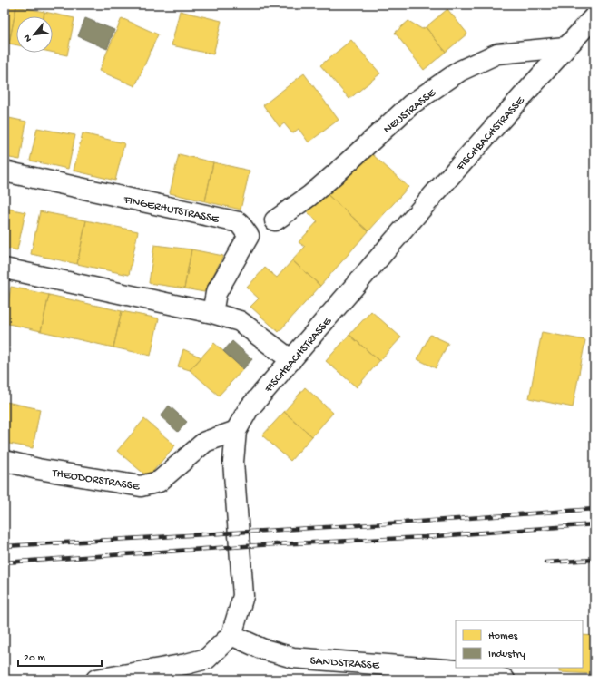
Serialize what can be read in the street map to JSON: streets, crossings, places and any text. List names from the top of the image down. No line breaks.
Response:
{"streets":{"street":["NEUSTRASSE","FISCHBACHSTRASSE","FINGERHUTSTRASSE","THEODORSTRASSE","SANDSTRASSE"]},"crossings":[["NEUSTRASSE","FISCHBACHSTRASSE"],["FISCHBACHSTRASSE","THEODORSTRASSE"],["FISCHBACHSTRASSE","SANDSTRASSE"]],"legend":["Homes","Industry"],"scale_bar":"20 m","north":"bottom left"}
